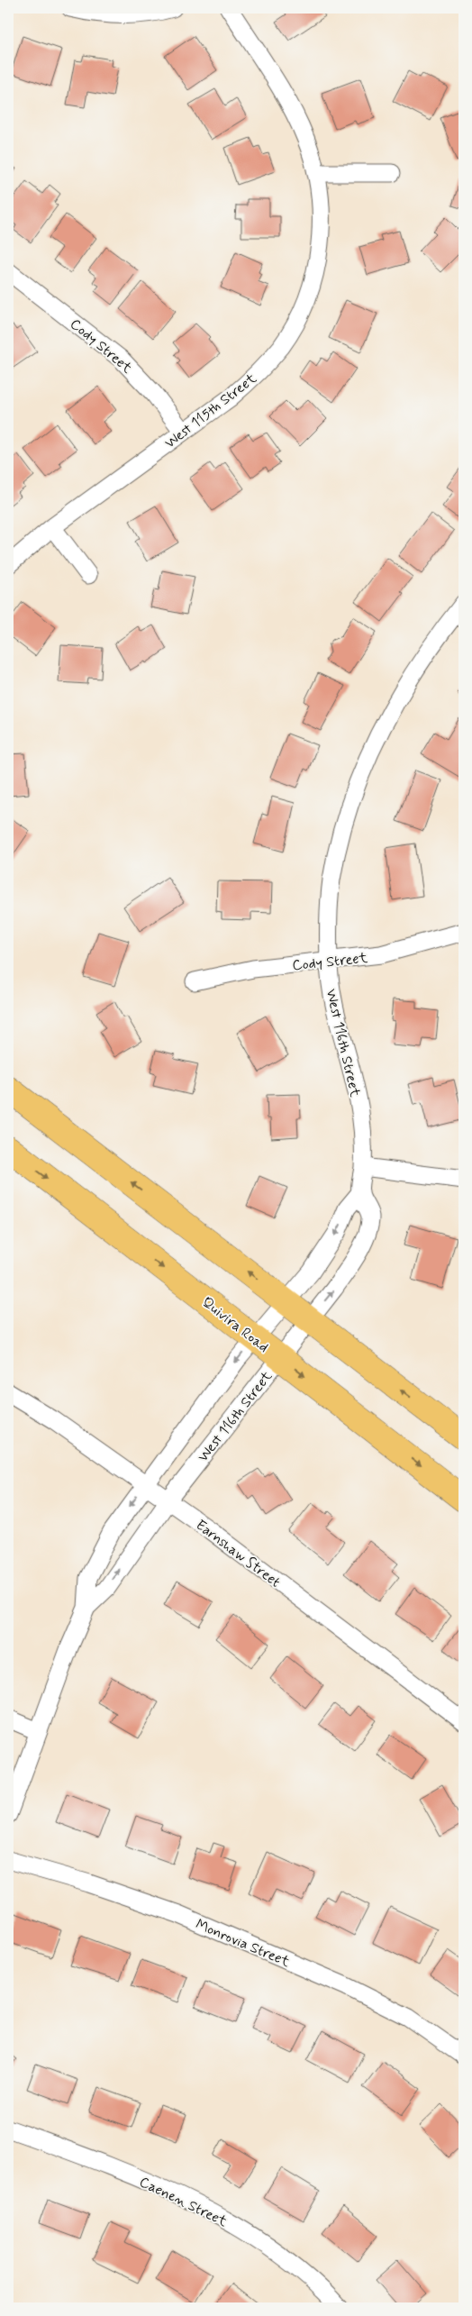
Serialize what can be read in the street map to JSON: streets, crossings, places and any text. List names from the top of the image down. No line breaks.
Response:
{"streets":{"main road":["Quivira Road"],"street":["Cody Street","West 115th Street","West 116th Street","Earnshaw Street","Monrovia Street","Caenen Street"]},"crossings":[["Cody Street","West 115th Street"],["Cody Street","West 116th Street"],["West 116th Street","Quivira Road"],["West 116th Street","Earnshaw Street"]]}
